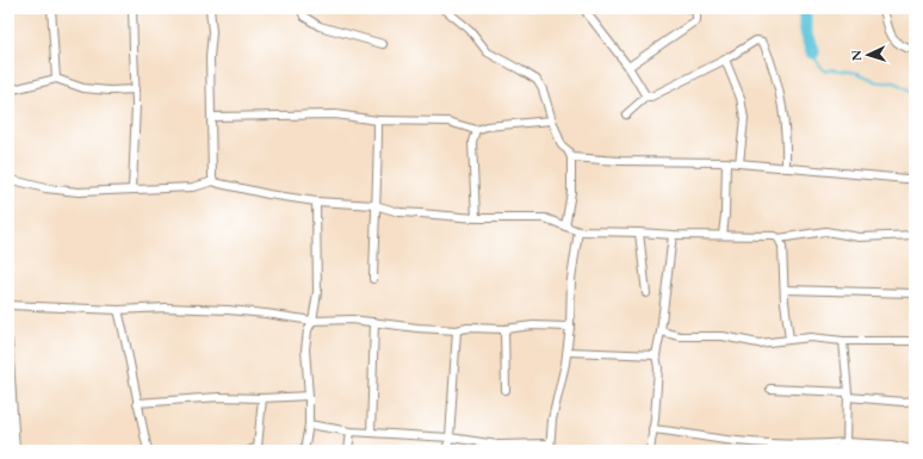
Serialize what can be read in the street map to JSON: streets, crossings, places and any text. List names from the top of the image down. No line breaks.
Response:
{"north":"left"}
